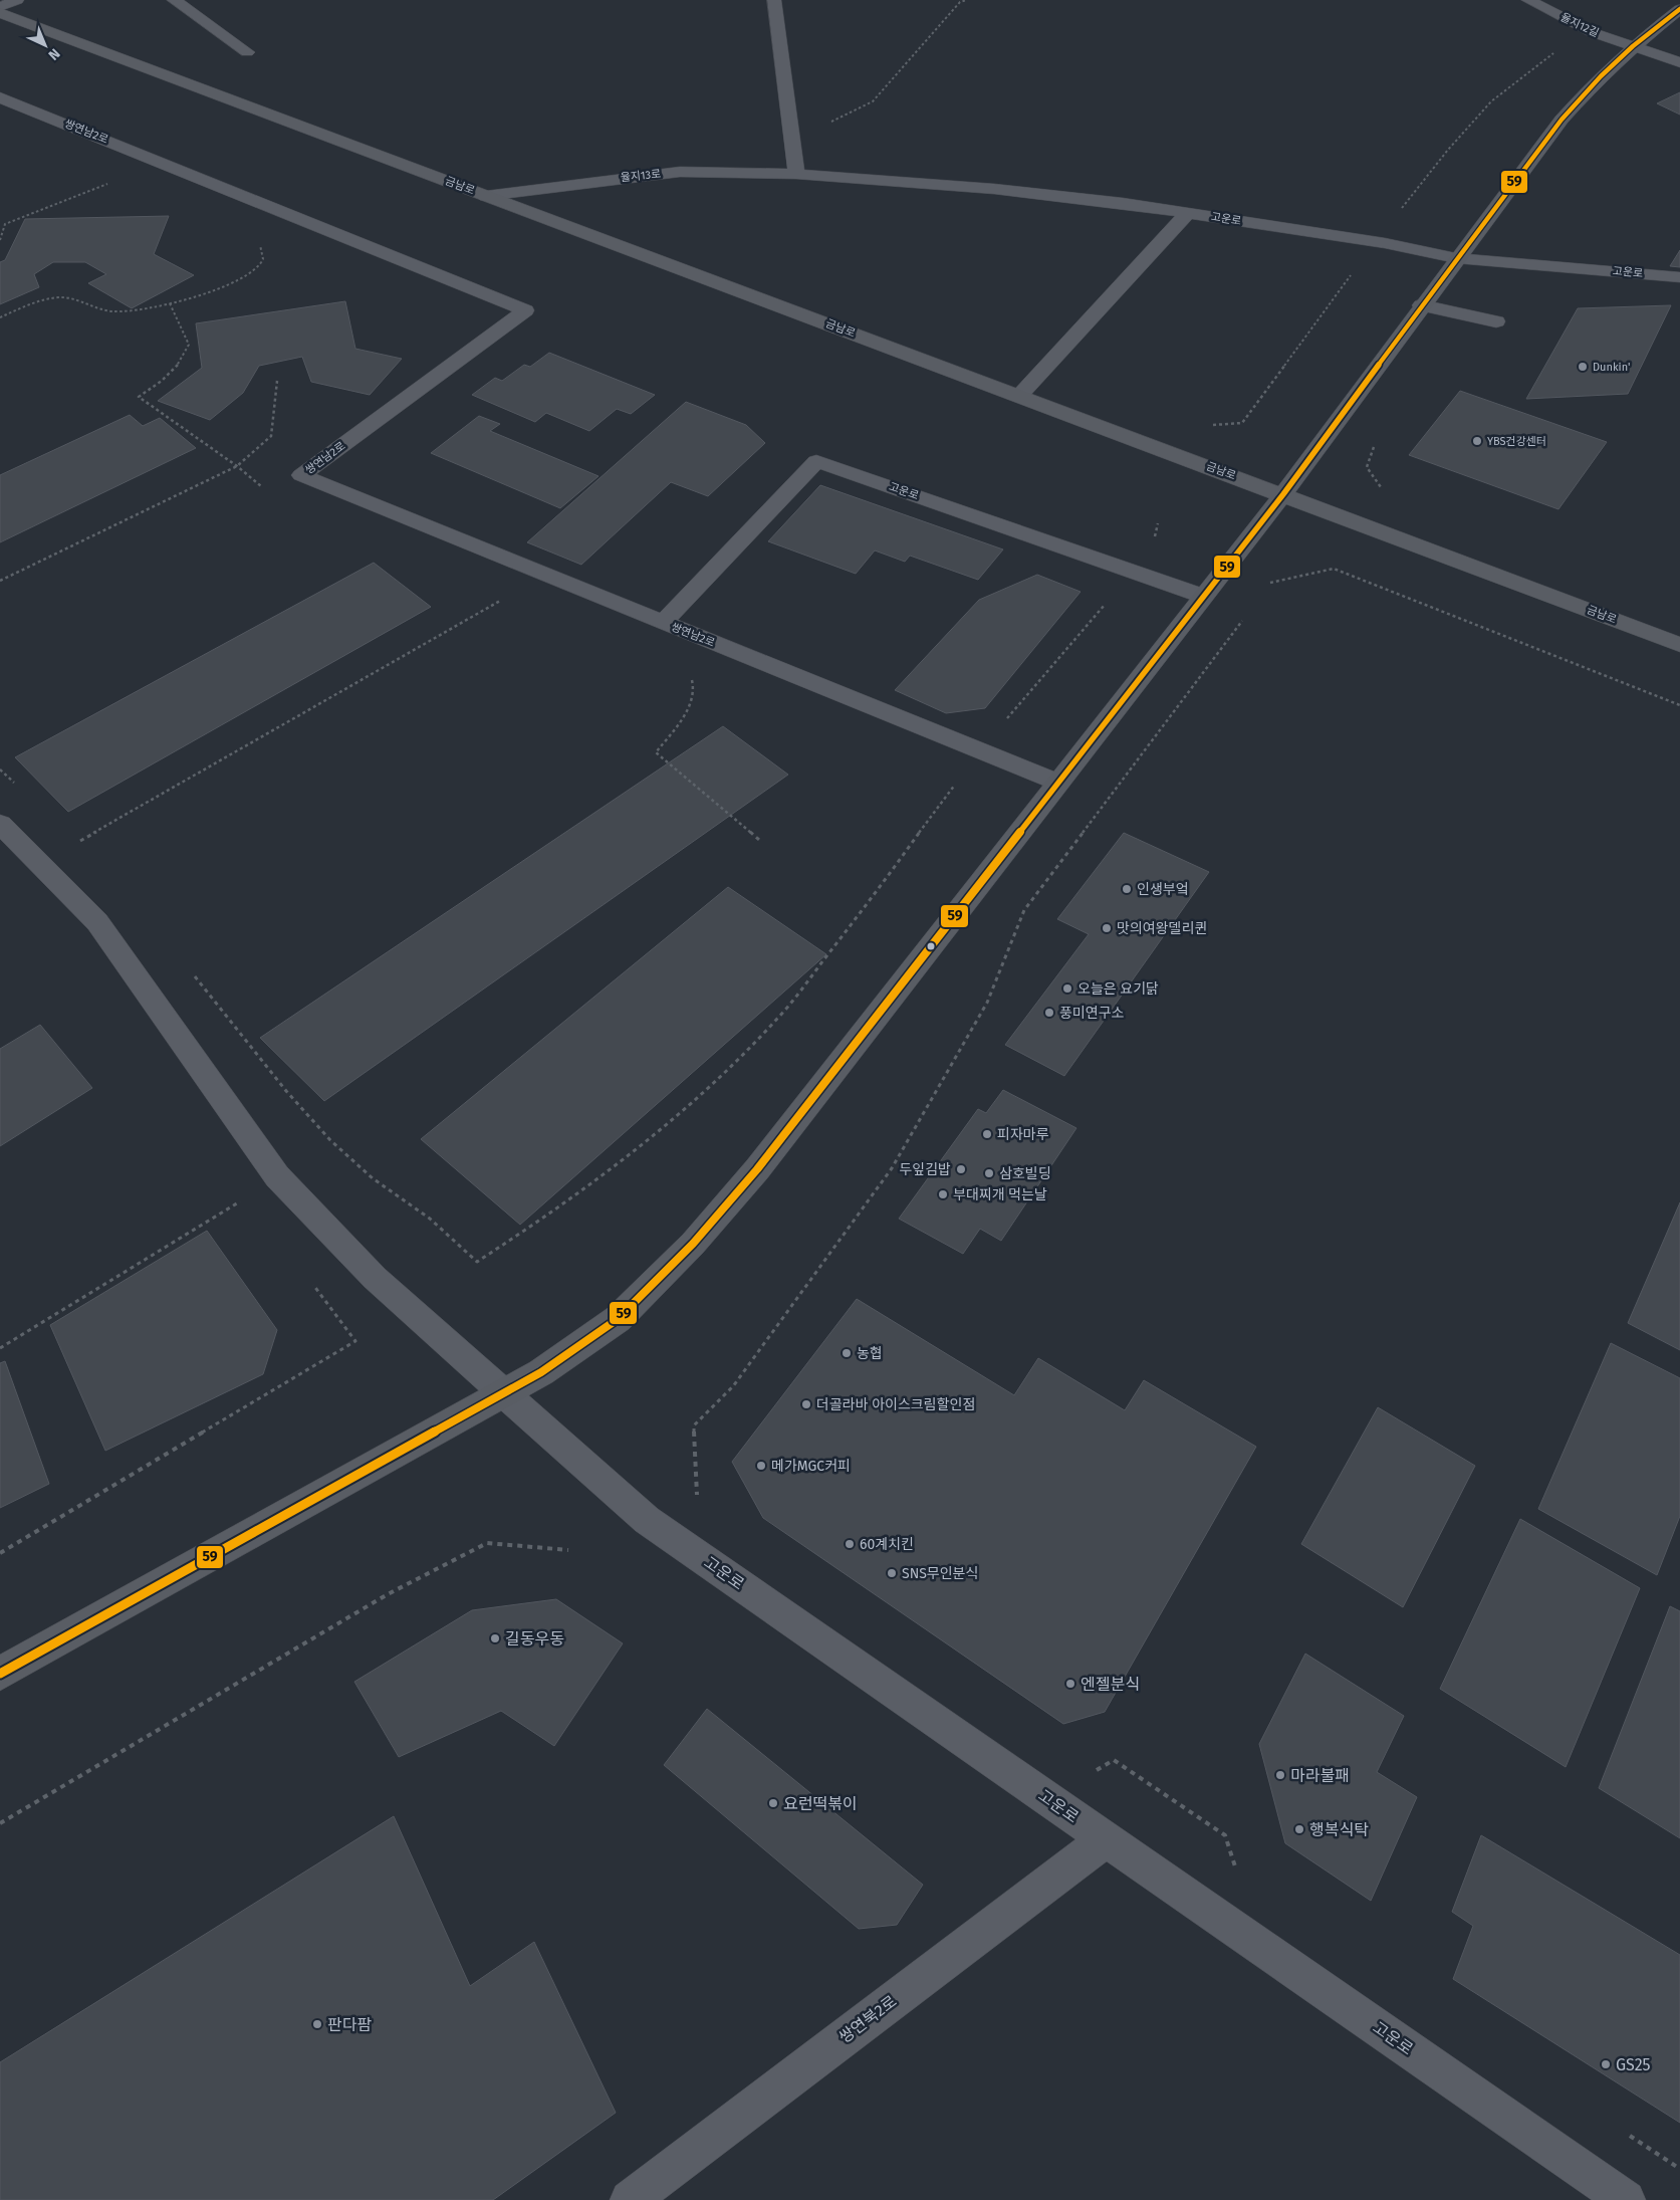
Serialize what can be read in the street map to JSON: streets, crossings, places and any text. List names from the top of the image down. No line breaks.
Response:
{"streets":{"street":["율지12길","쌍연남2로","율지13로","금남로","고운로","쌍연북2로"]},"crossings":[["쌍연남2로","고운로"],["율지13로","금남로"],["율지13로","고운로"],["고운로","쌍연북2로"]],"places":["Dunkin'","YBS건강센터","인생부엌","맛의여왕델리퀸","오늘은 요기닭","풍미연구소","피자마루","두잎김밥","삼호빌딩","부대찌개 먹는날","농협","더골라바 아이스크림할인점","메가MGC커피","60계치킨","SNS무인분식","길동우동","엔젤분식","마라불패","요런떡볶이","행복식탁","판다팜","GS25"],"lines":["transit line 59"],"north":"bottom right"}
